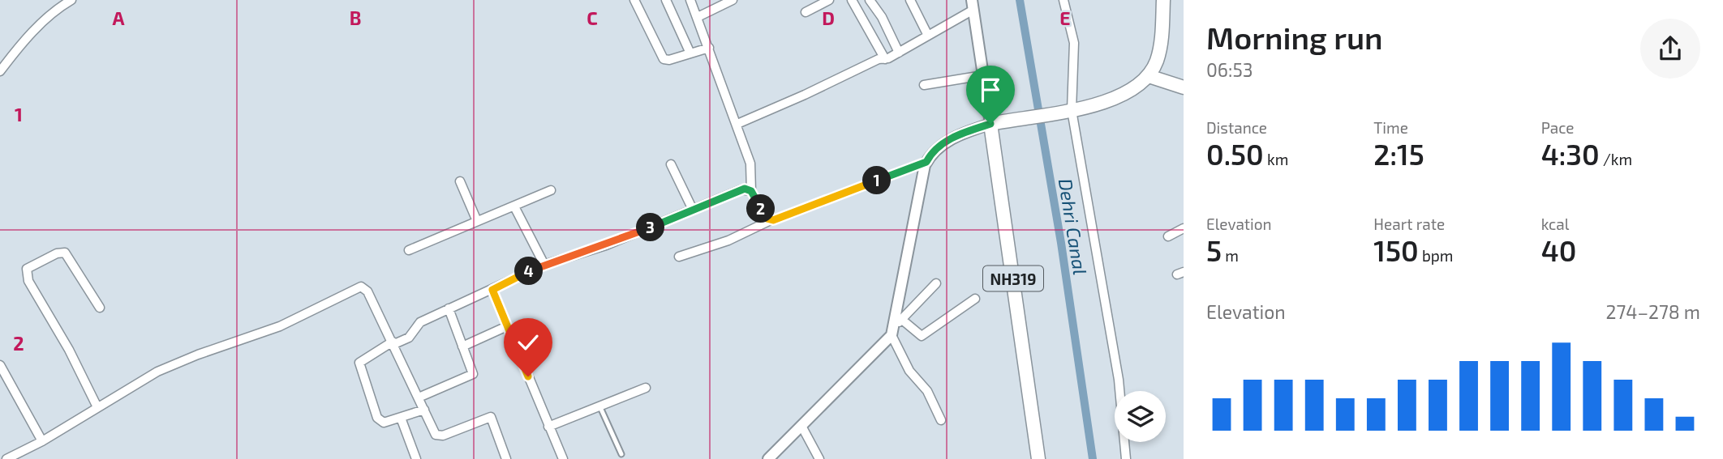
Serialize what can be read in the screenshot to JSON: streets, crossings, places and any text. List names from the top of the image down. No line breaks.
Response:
{"streets":{"main road":["NH319"]},"water":["Dehri Canal"],"page":{"heading":["Morning run","06:53"],"stats":[["Distance","0.50 km"],["Time","2:15"],["Pace","4:30 /km"],["Elevation","5 m"],["Heart rate","150 bpm"],["kcal","40"]],"pins":["1","2","3","4"],"chart":["Elevation","274–278 m"]},"grid":{"columns":["A","B","C","D","E"],"rows":["1","2"]}}
